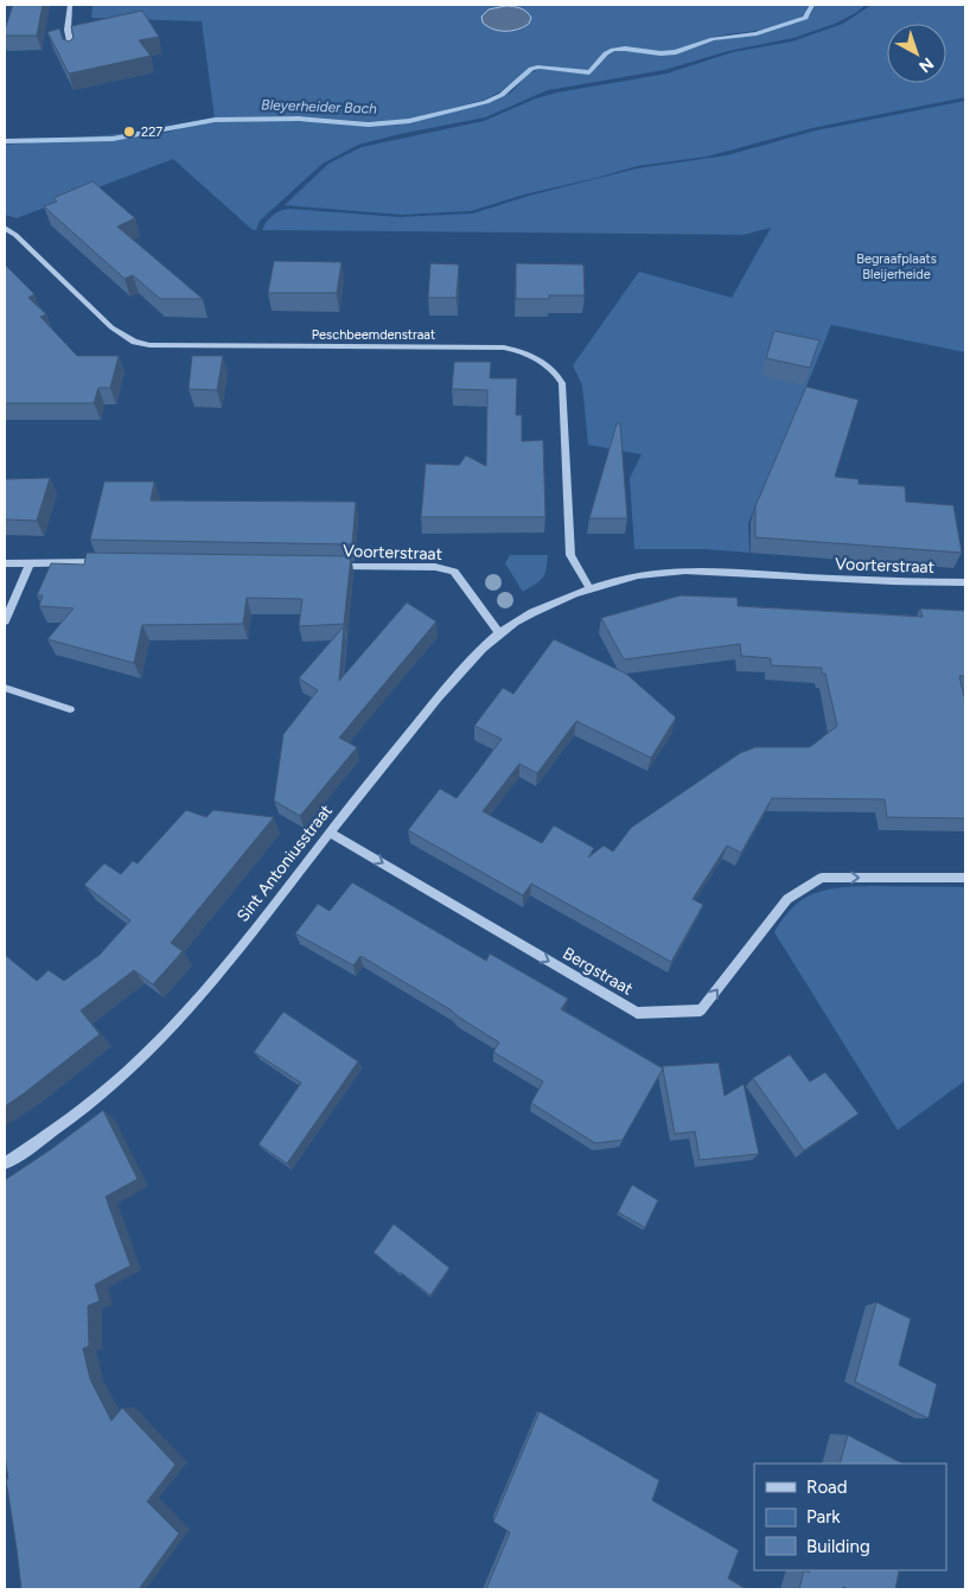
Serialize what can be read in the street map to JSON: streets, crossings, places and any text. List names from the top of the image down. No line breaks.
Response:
{"streets":{"street":["Peschbeemdenstraat","Voorterstraat","Sint Antoniusstraat","Bergstraat"]},"crossings":[["Peschbeemdenstraat","Voorterstraat"],["Peschbeemdenstraat","Sint Antoniusstraat"],["Voorterstraat","Sint Antoniusstraat"],["Sint Antoniusstraat","Bergstraat"]],"one_way":["Bergstraat"],"water":["Bleyerheider Bach"],"parks":["Begraafplaats Bleijerheide"],"places":["227"],"legend":["Road","Park","Building"],"north":"bottom right"}
